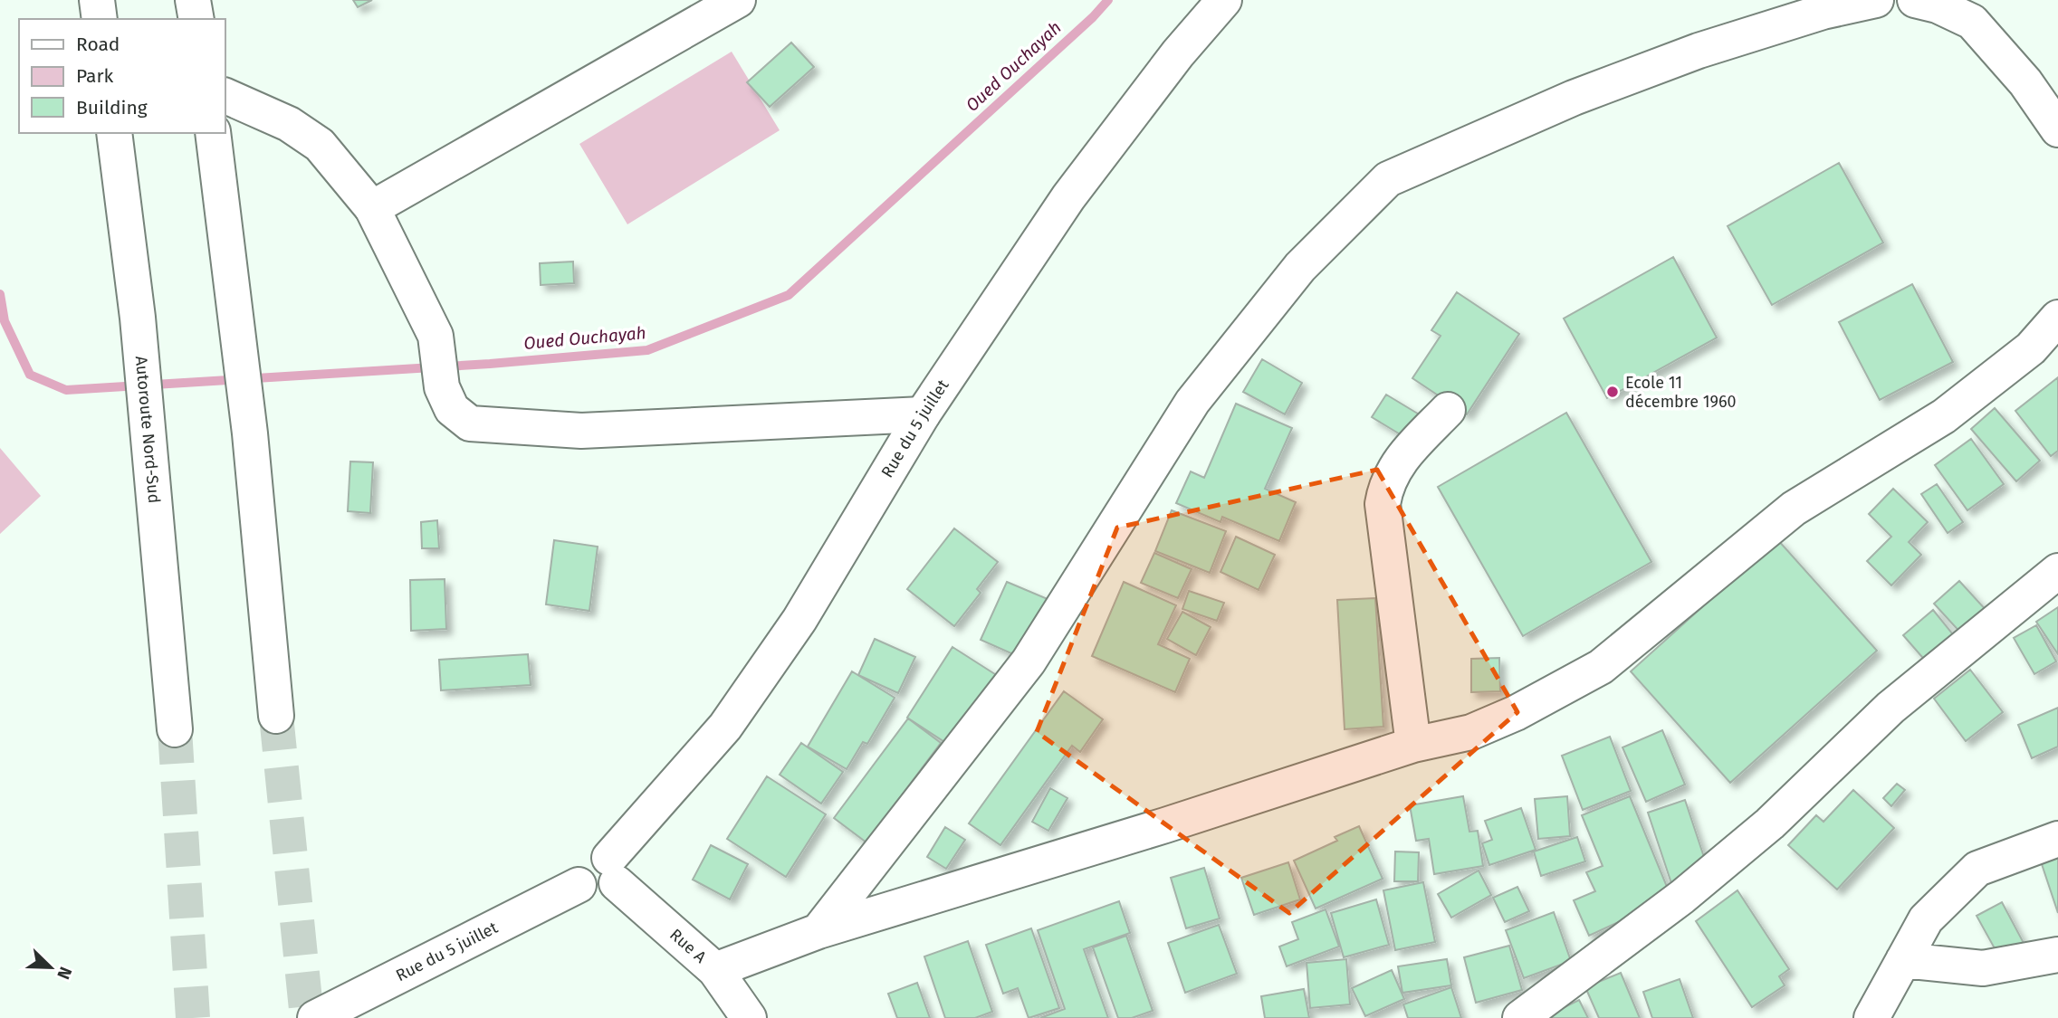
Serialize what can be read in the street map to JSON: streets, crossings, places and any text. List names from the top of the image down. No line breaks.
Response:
{"streets":{"main road":["Rue du 5 juillet","Autoroute Nord-Sud","Rue A"]},"crossings":[["Rue du 5 juillet","Rue A"]],"water":["Oued Ouchayah"],"places":["Ecole 11 décembre 1960"],"legend":["Road","Park","Building"],"north":"bottom right"}
